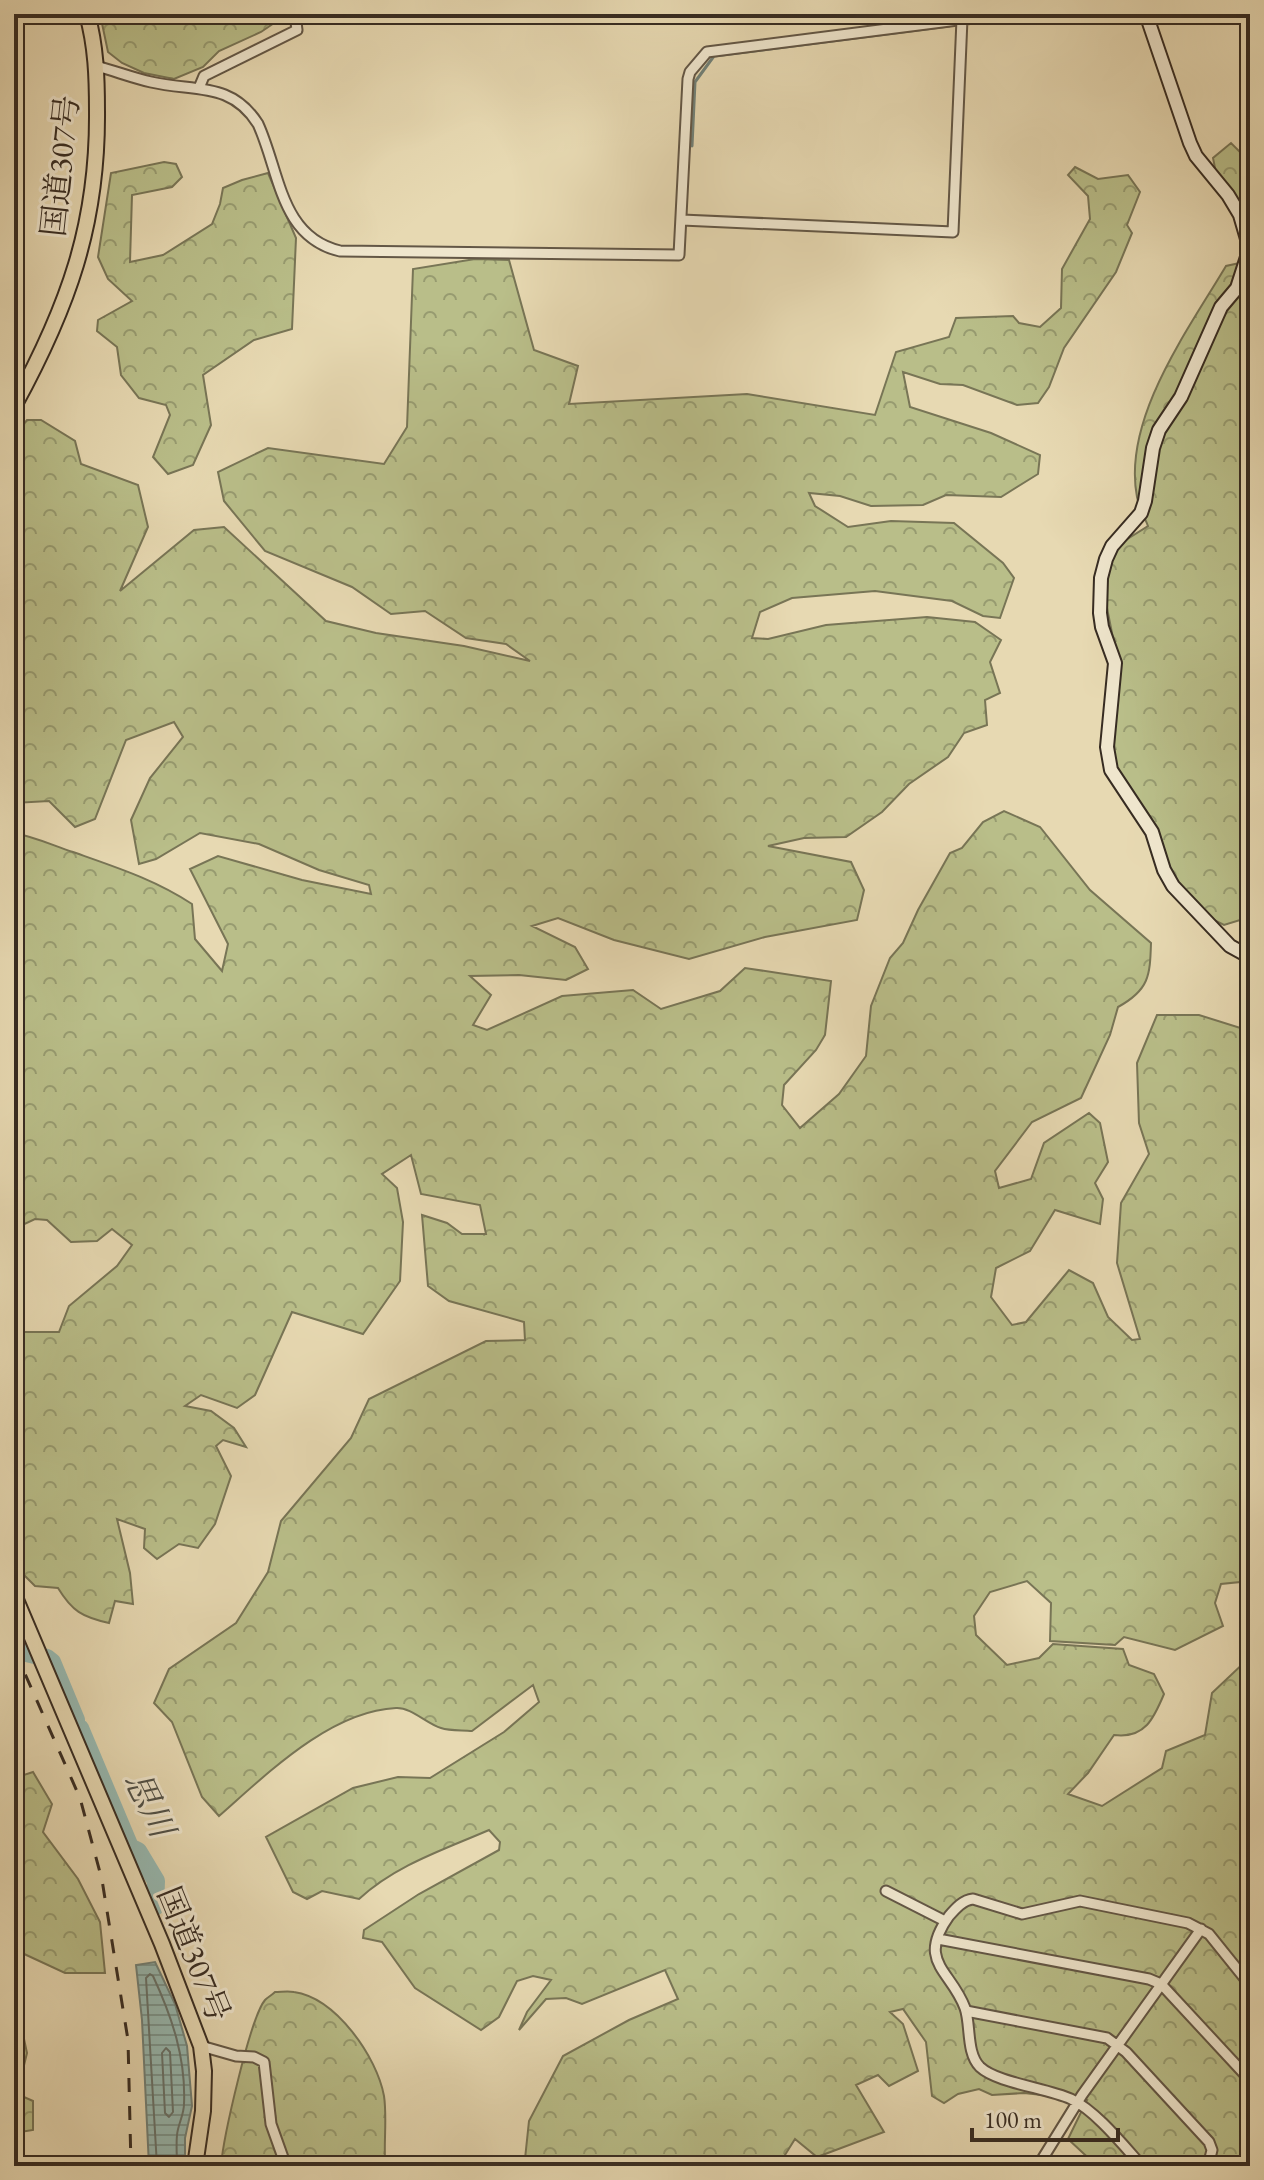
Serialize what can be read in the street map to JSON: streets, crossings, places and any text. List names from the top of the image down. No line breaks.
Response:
{"streets":{"highway":["国道307号"]},"water":["思川"],"scale_bar":"100 m"}
